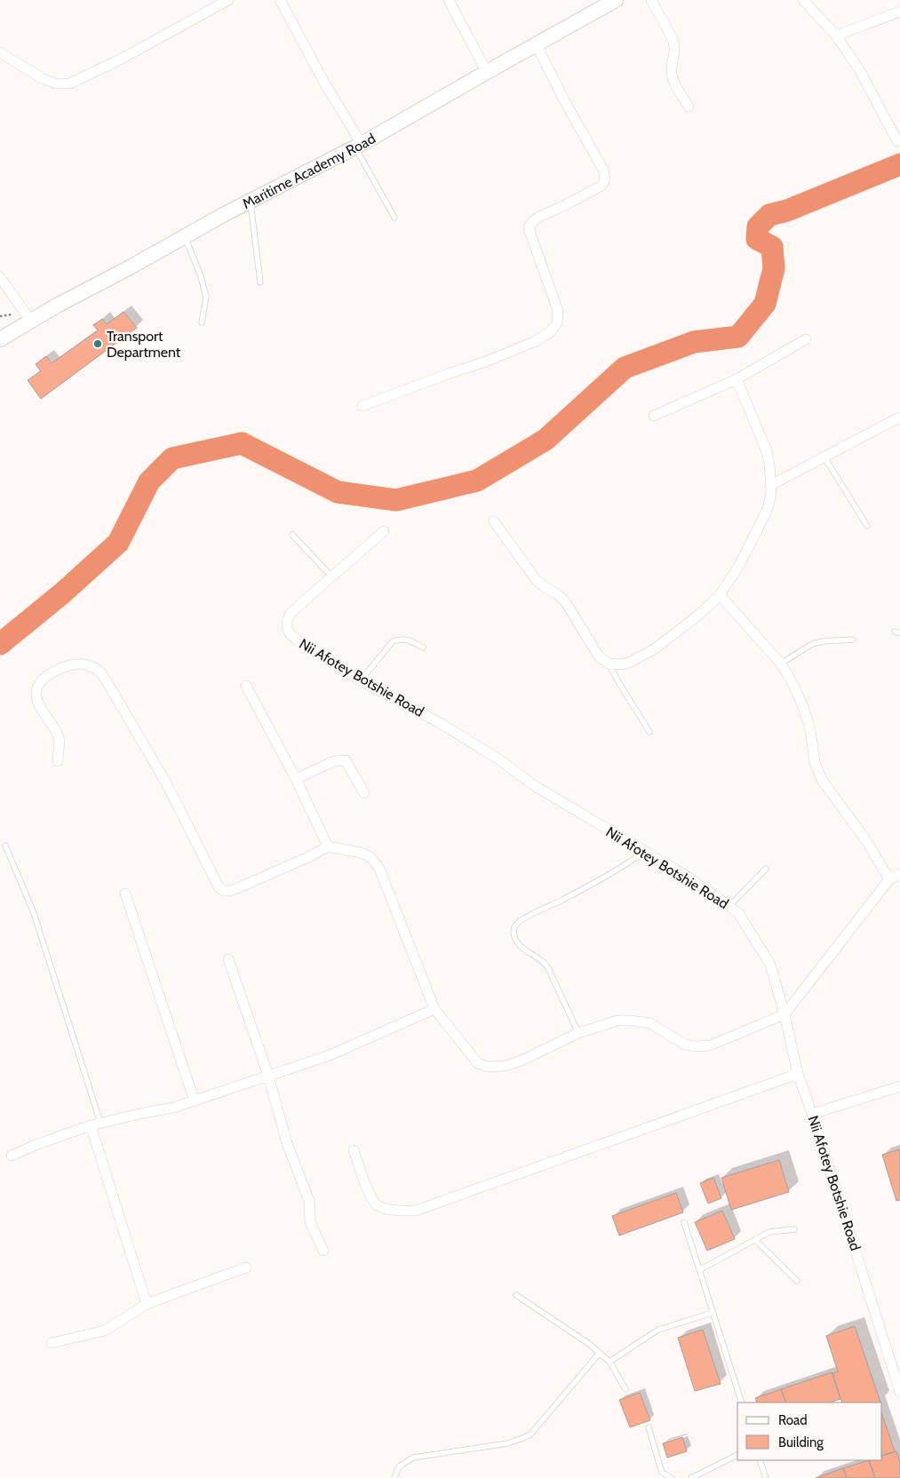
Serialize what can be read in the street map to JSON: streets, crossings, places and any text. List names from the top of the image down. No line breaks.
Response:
{"streets":{"street":["Maritime Academy Road","Nii Afotey Botshie Road"]},"places":["Transport Department"],"legend":["Road","Building"]}
